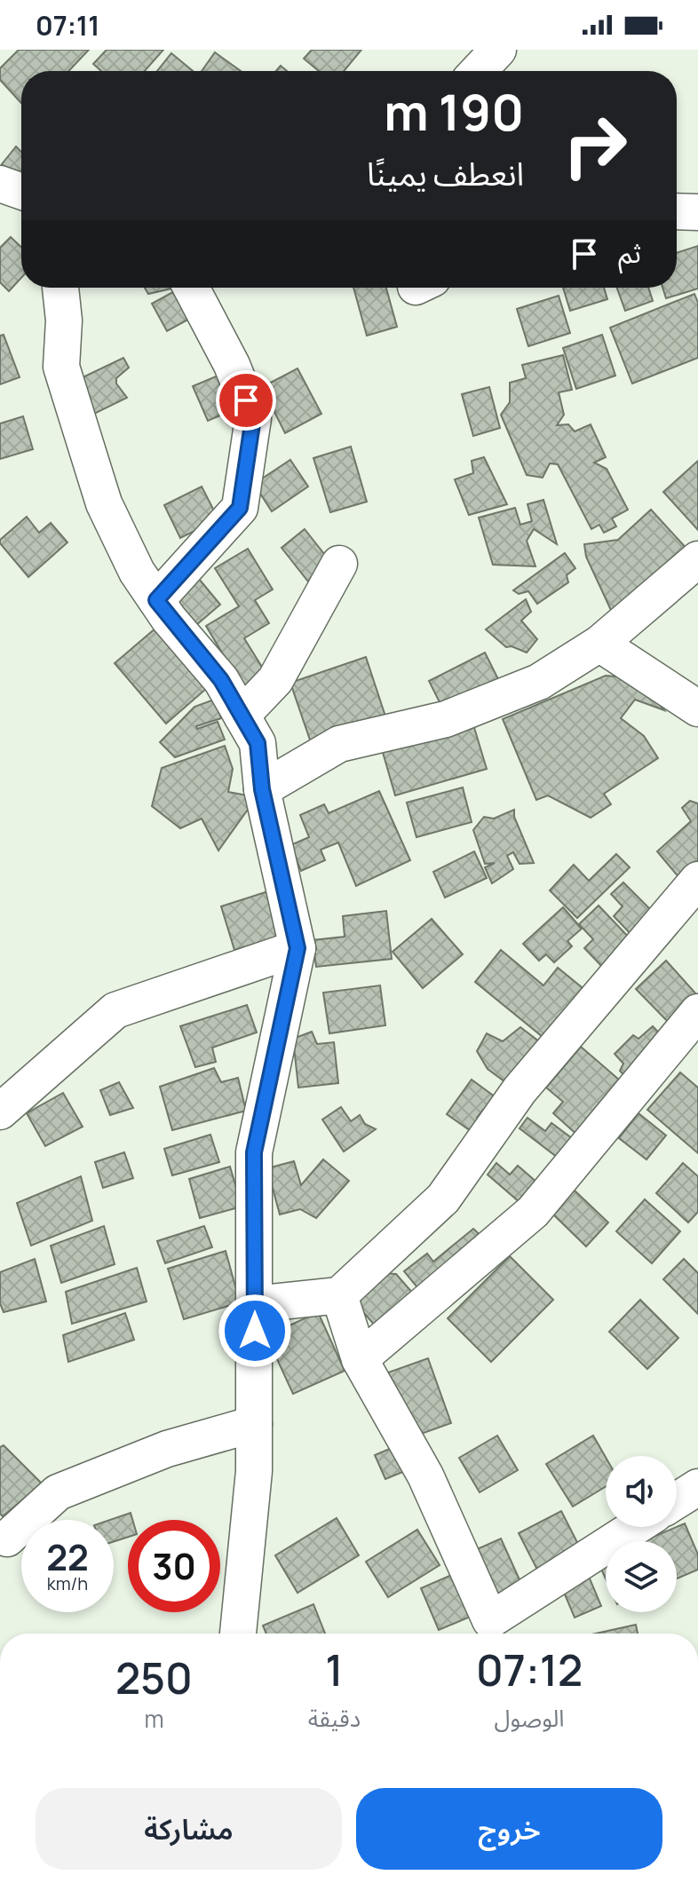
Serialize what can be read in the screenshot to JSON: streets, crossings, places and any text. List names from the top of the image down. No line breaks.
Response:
{"page":{"status":"07:11","turn":["190 m","انعطف يمينًا"],"then":"ثم","speed":"22 km/h","limit":"30","eta":["07:12","الوصول","1","دقيقة","250","m"],"buttons":["خروج","مشاركة"]}}
